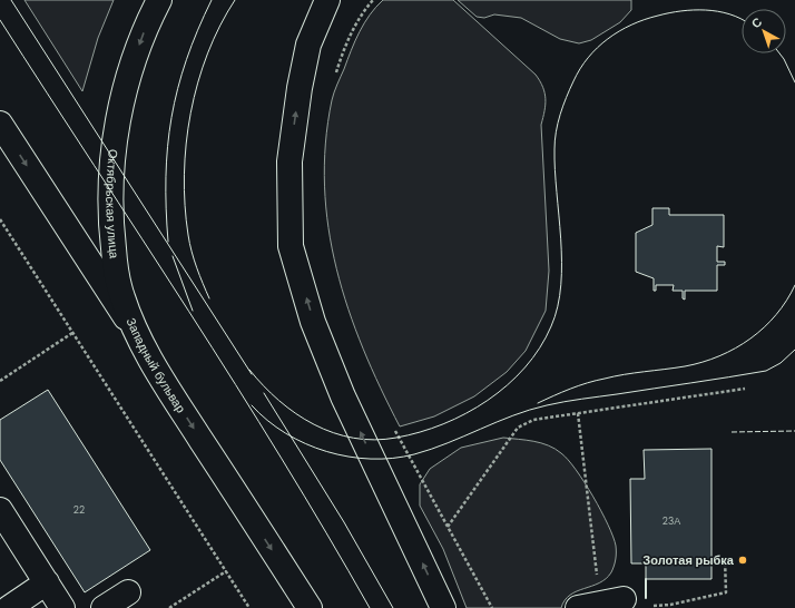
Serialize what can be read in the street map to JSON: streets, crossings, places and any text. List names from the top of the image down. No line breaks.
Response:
{"streets":{"main road":["Октябрьская улица","Западный бульвар"]},"crossings":[["Октябрьская улица","Западный бульвар"]],"one_way":["Западный бульвар"],"places":["Золотая рыбка"],"house_numbers":["22","23А"],"north":"top left"}
